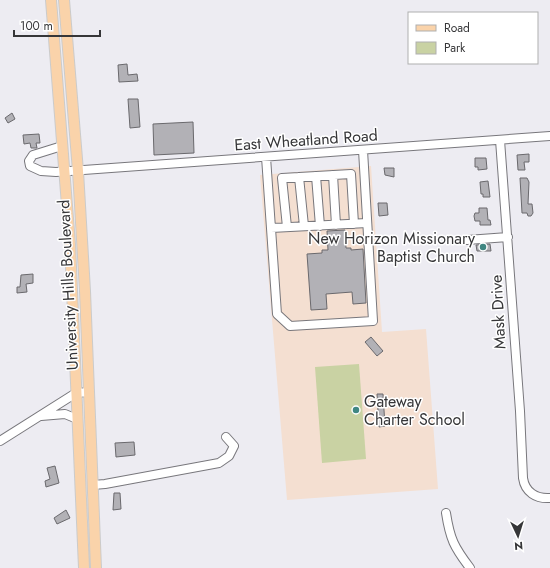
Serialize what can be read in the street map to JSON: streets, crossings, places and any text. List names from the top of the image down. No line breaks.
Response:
{"streets":{"main road":["University Hills Boulevard"],"street":["East Wheatland Road","Mask Drive"]},"crossings":[["East Wheatland Road","University Hills Boulevard"],["East Wheatland Road","Mask Drive"]],"places":["New Horizon Missionary Baptist Church","Gateway Charter School"],"legend":["Road","Park"],"scale_bar":"100 m","north":"bottom"}
